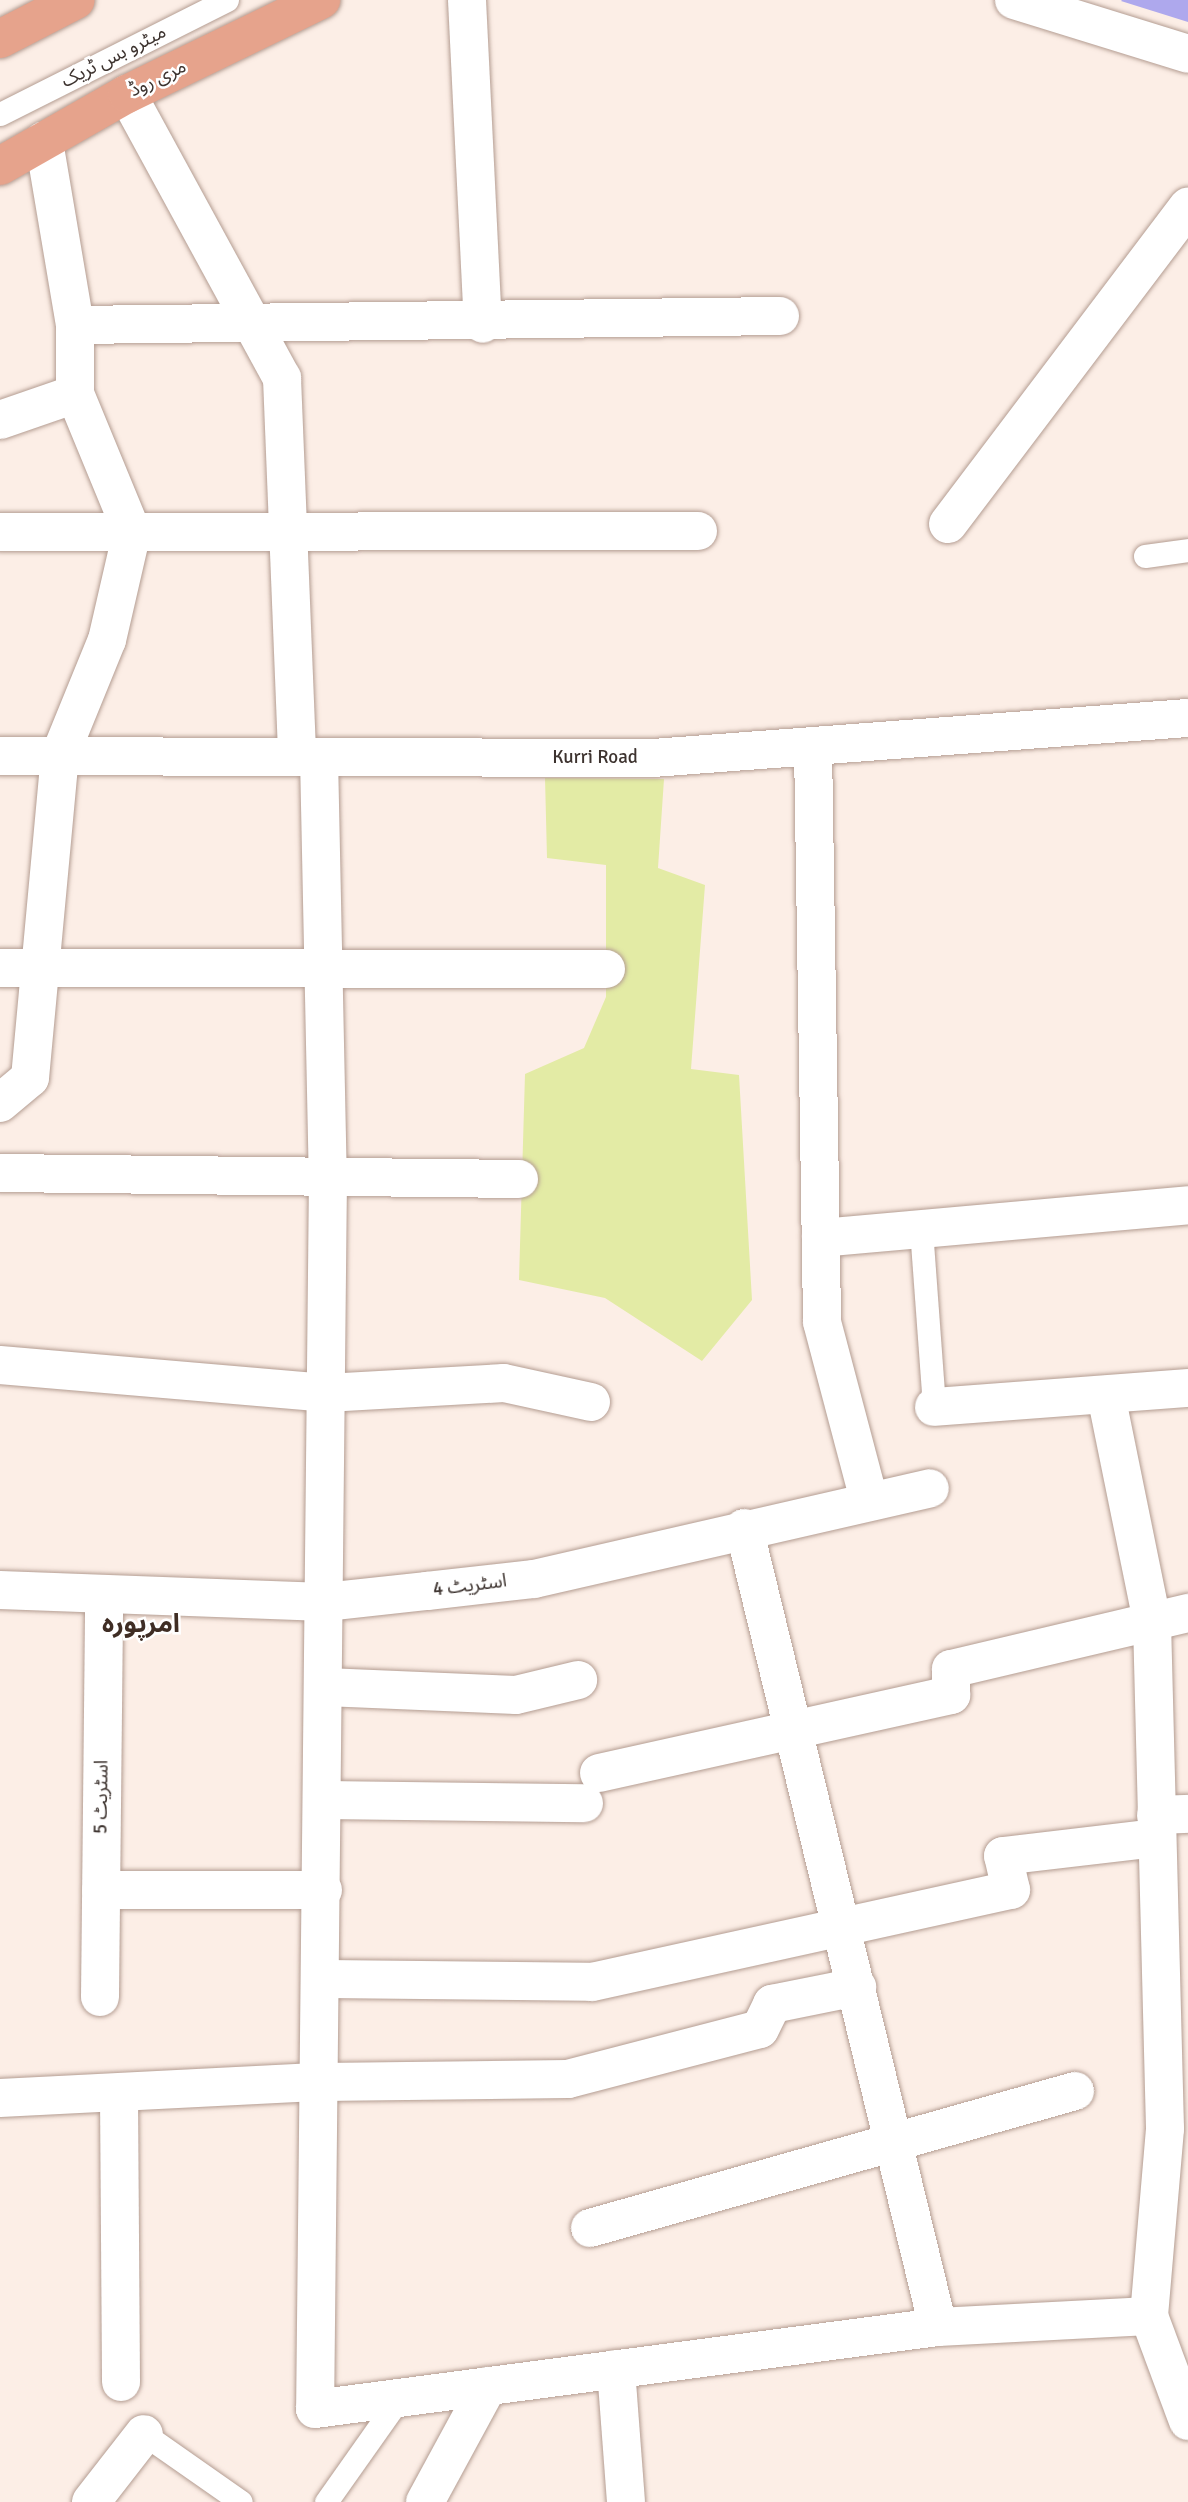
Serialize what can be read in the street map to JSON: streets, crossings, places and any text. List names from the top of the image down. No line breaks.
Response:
{"streets":{"main road":["مری روڈ"],"street":["Kurri Road","اسٹریٹ 4","اسٹریٹ 5"],"lane":["میٹرو بس ٹریک"]},"crossings":[["اسٹریٹ 4","اسٹریٹ 5"]],"districts":["امرپورہ"]}
